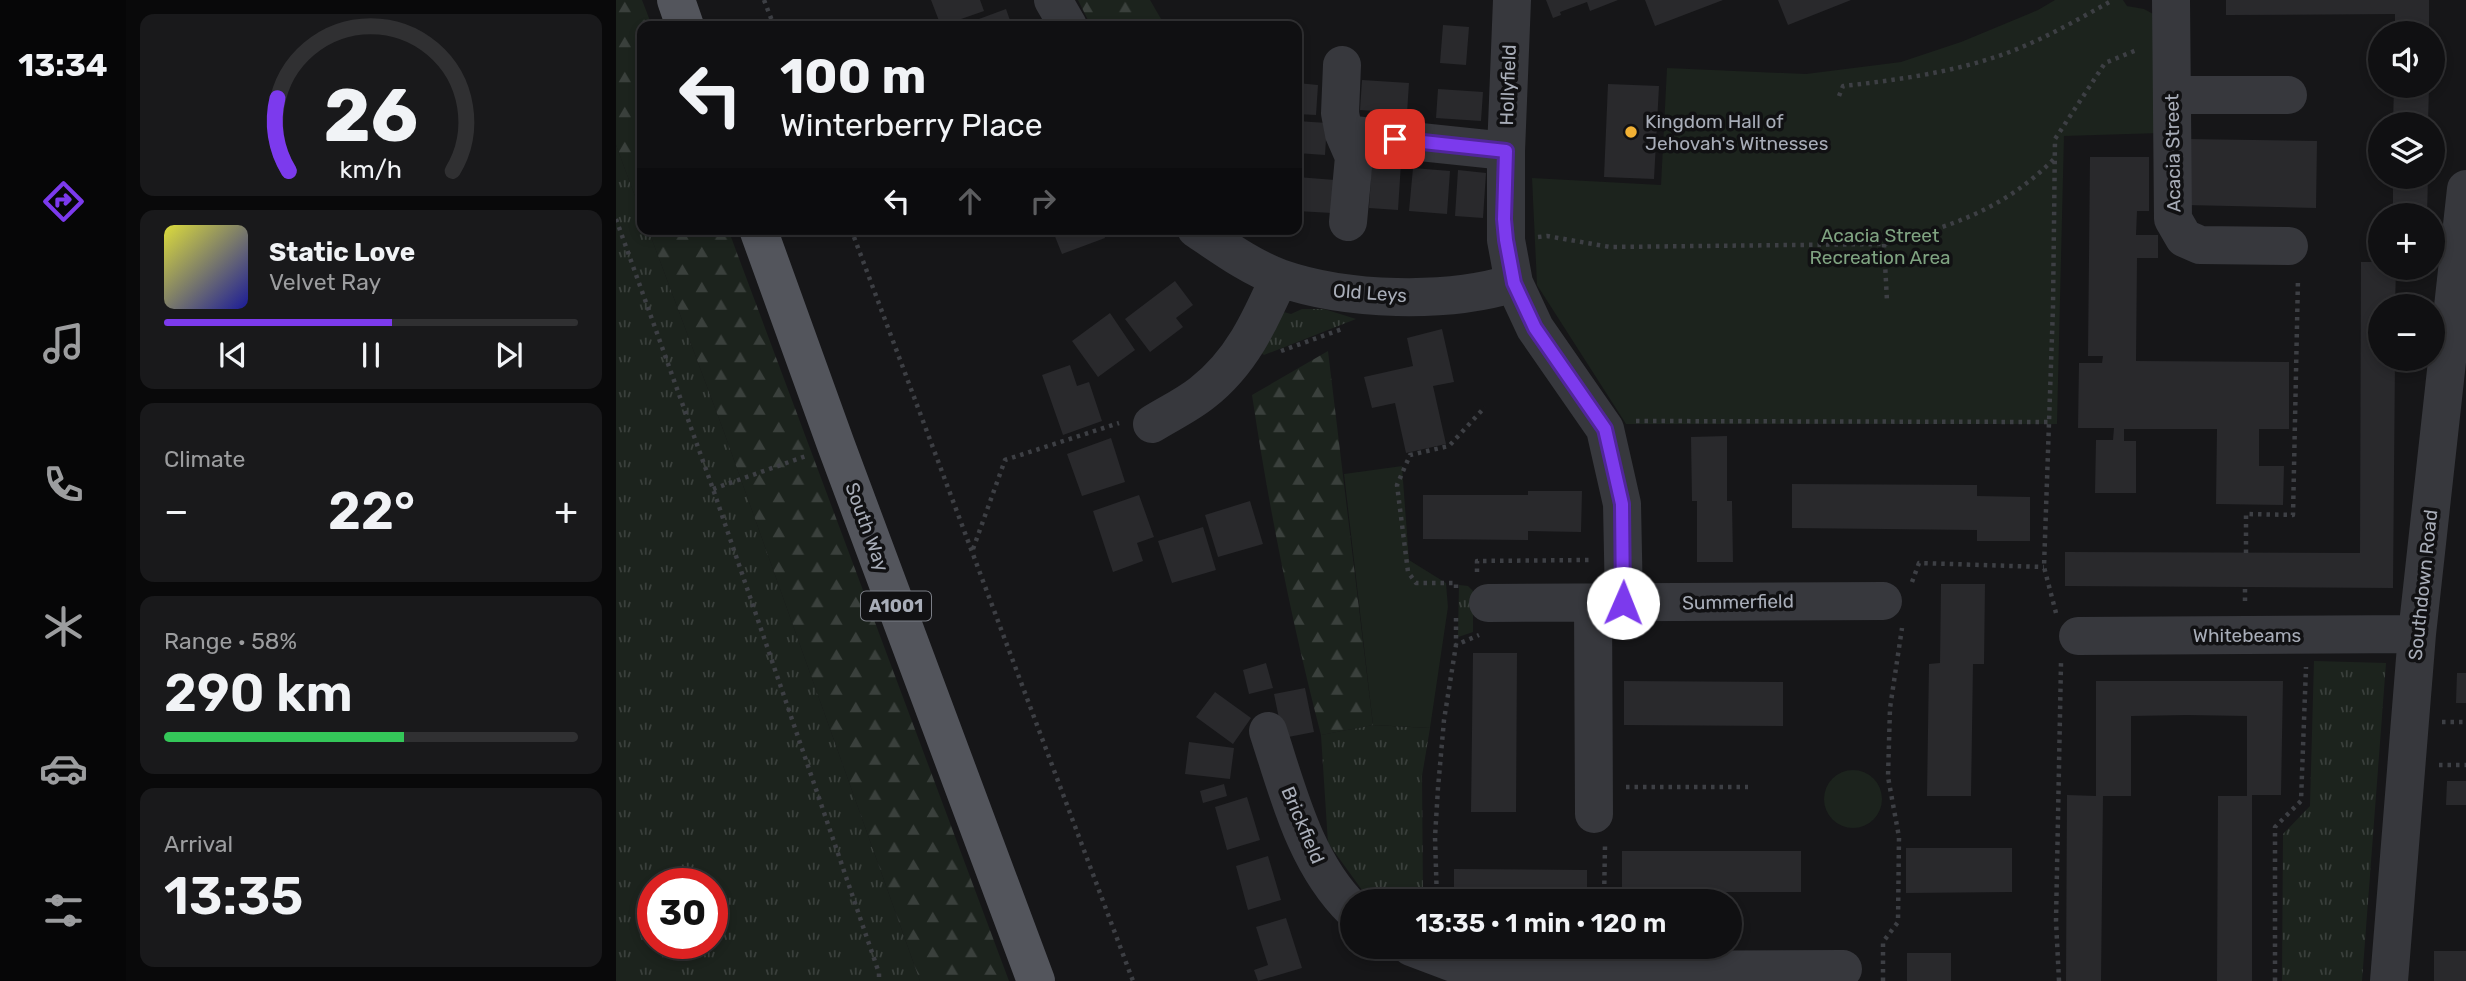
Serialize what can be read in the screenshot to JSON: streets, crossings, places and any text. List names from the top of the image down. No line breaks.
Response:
{"streets":{"main road":["South Way","A1001"],"street":["Hollyfield","Acacia Street","Old Leys","Southdown Road","Summerfield","Whitebeams","Brickfield"]},"crossings":[["Hollyfield","Old Leys"],["Hollyfield","Summerfield"],["Southdown Road","Whitebeams"]],"parks":["Acacia Street Recreation Area"],"places":["Kingdom Hall of Jehovah's Witnesses"],"page":{"tabs":"13:34","map_buttons":["+","−"],"turn":["100 m","Winterberry Place"],"song":["Static Love","Velvet Ray"],"tile":["Climate",["Range · 58%","290 km"],["Arrival","13:35"]],"heat":["−","22°","+"],"limit":"30","trip":"13:35 · 1 min · 120 m","gauge":["26","km/h"]}}
